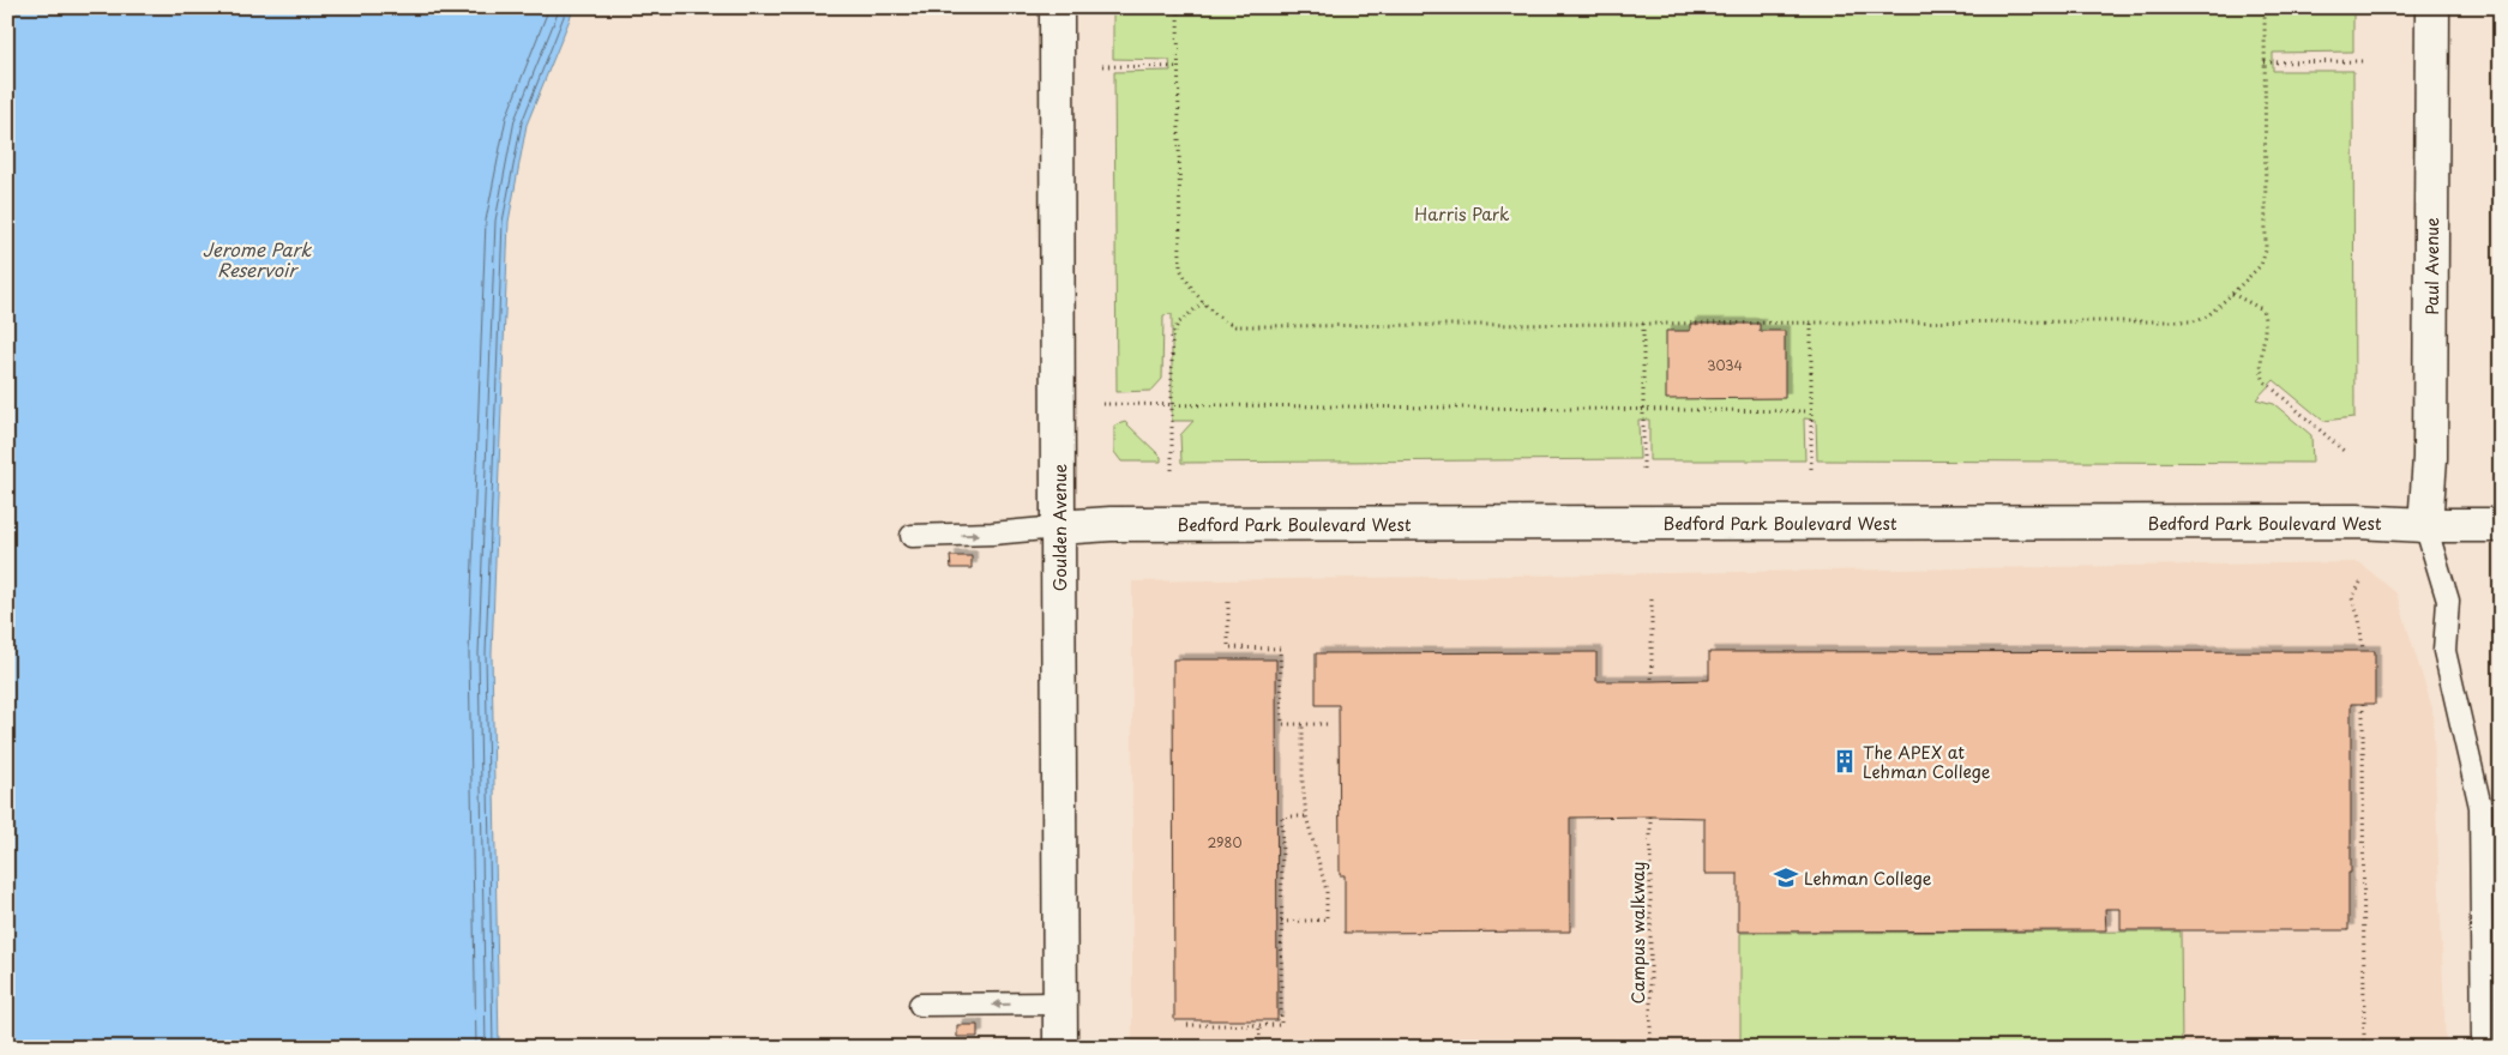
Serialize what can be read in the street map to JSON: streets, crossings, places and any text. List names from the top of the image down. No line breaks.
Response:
{"streets":{"street":["Paul Avenue","Bedford Park Boulevard West","Goulden Avenue"],"path":["Campus walkway"]},"crossings":[["Paul Avenue","Bedford Park Boulevard West"],["Bedford Park Boulevard West","Goulden Avenue"]],"water":["Jerome Park Reservoir"],"parks":["Harris Park"],"places":{"building":["The APEX at Lehman College"],"school or university":["Lehman College"]},"house_numbers":["3034","2980"]}
